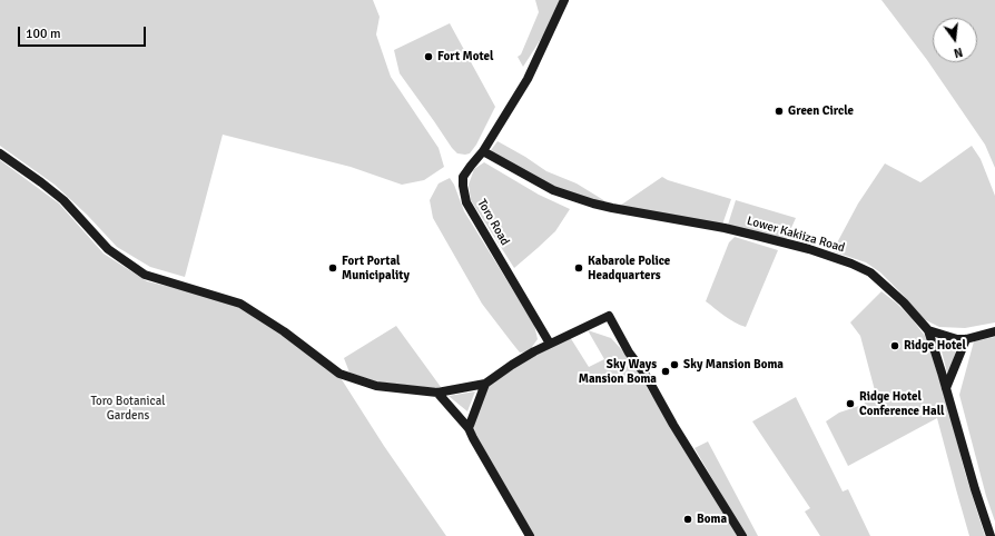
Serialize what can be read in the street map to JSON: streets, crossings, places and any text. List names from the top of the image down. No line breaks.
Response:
{"streets":{"main road":["Toro Road","Lower Kakiiza Road"]},"crossings":[["Toro Road","Lower Kakiiza Road"]],"parks":["Toro Botanical Gardens"],"places":["Fort Motel","Green Circle","Fort Portal Municipality","Kabarole Police Headquarters","Ridge Hotel","Sky Mansion Boma","Sky Ways Mansion Boma","Ridge Hotel Conference Hall","Boma"],"scale_bar":"100 m","north":"bottom"}
